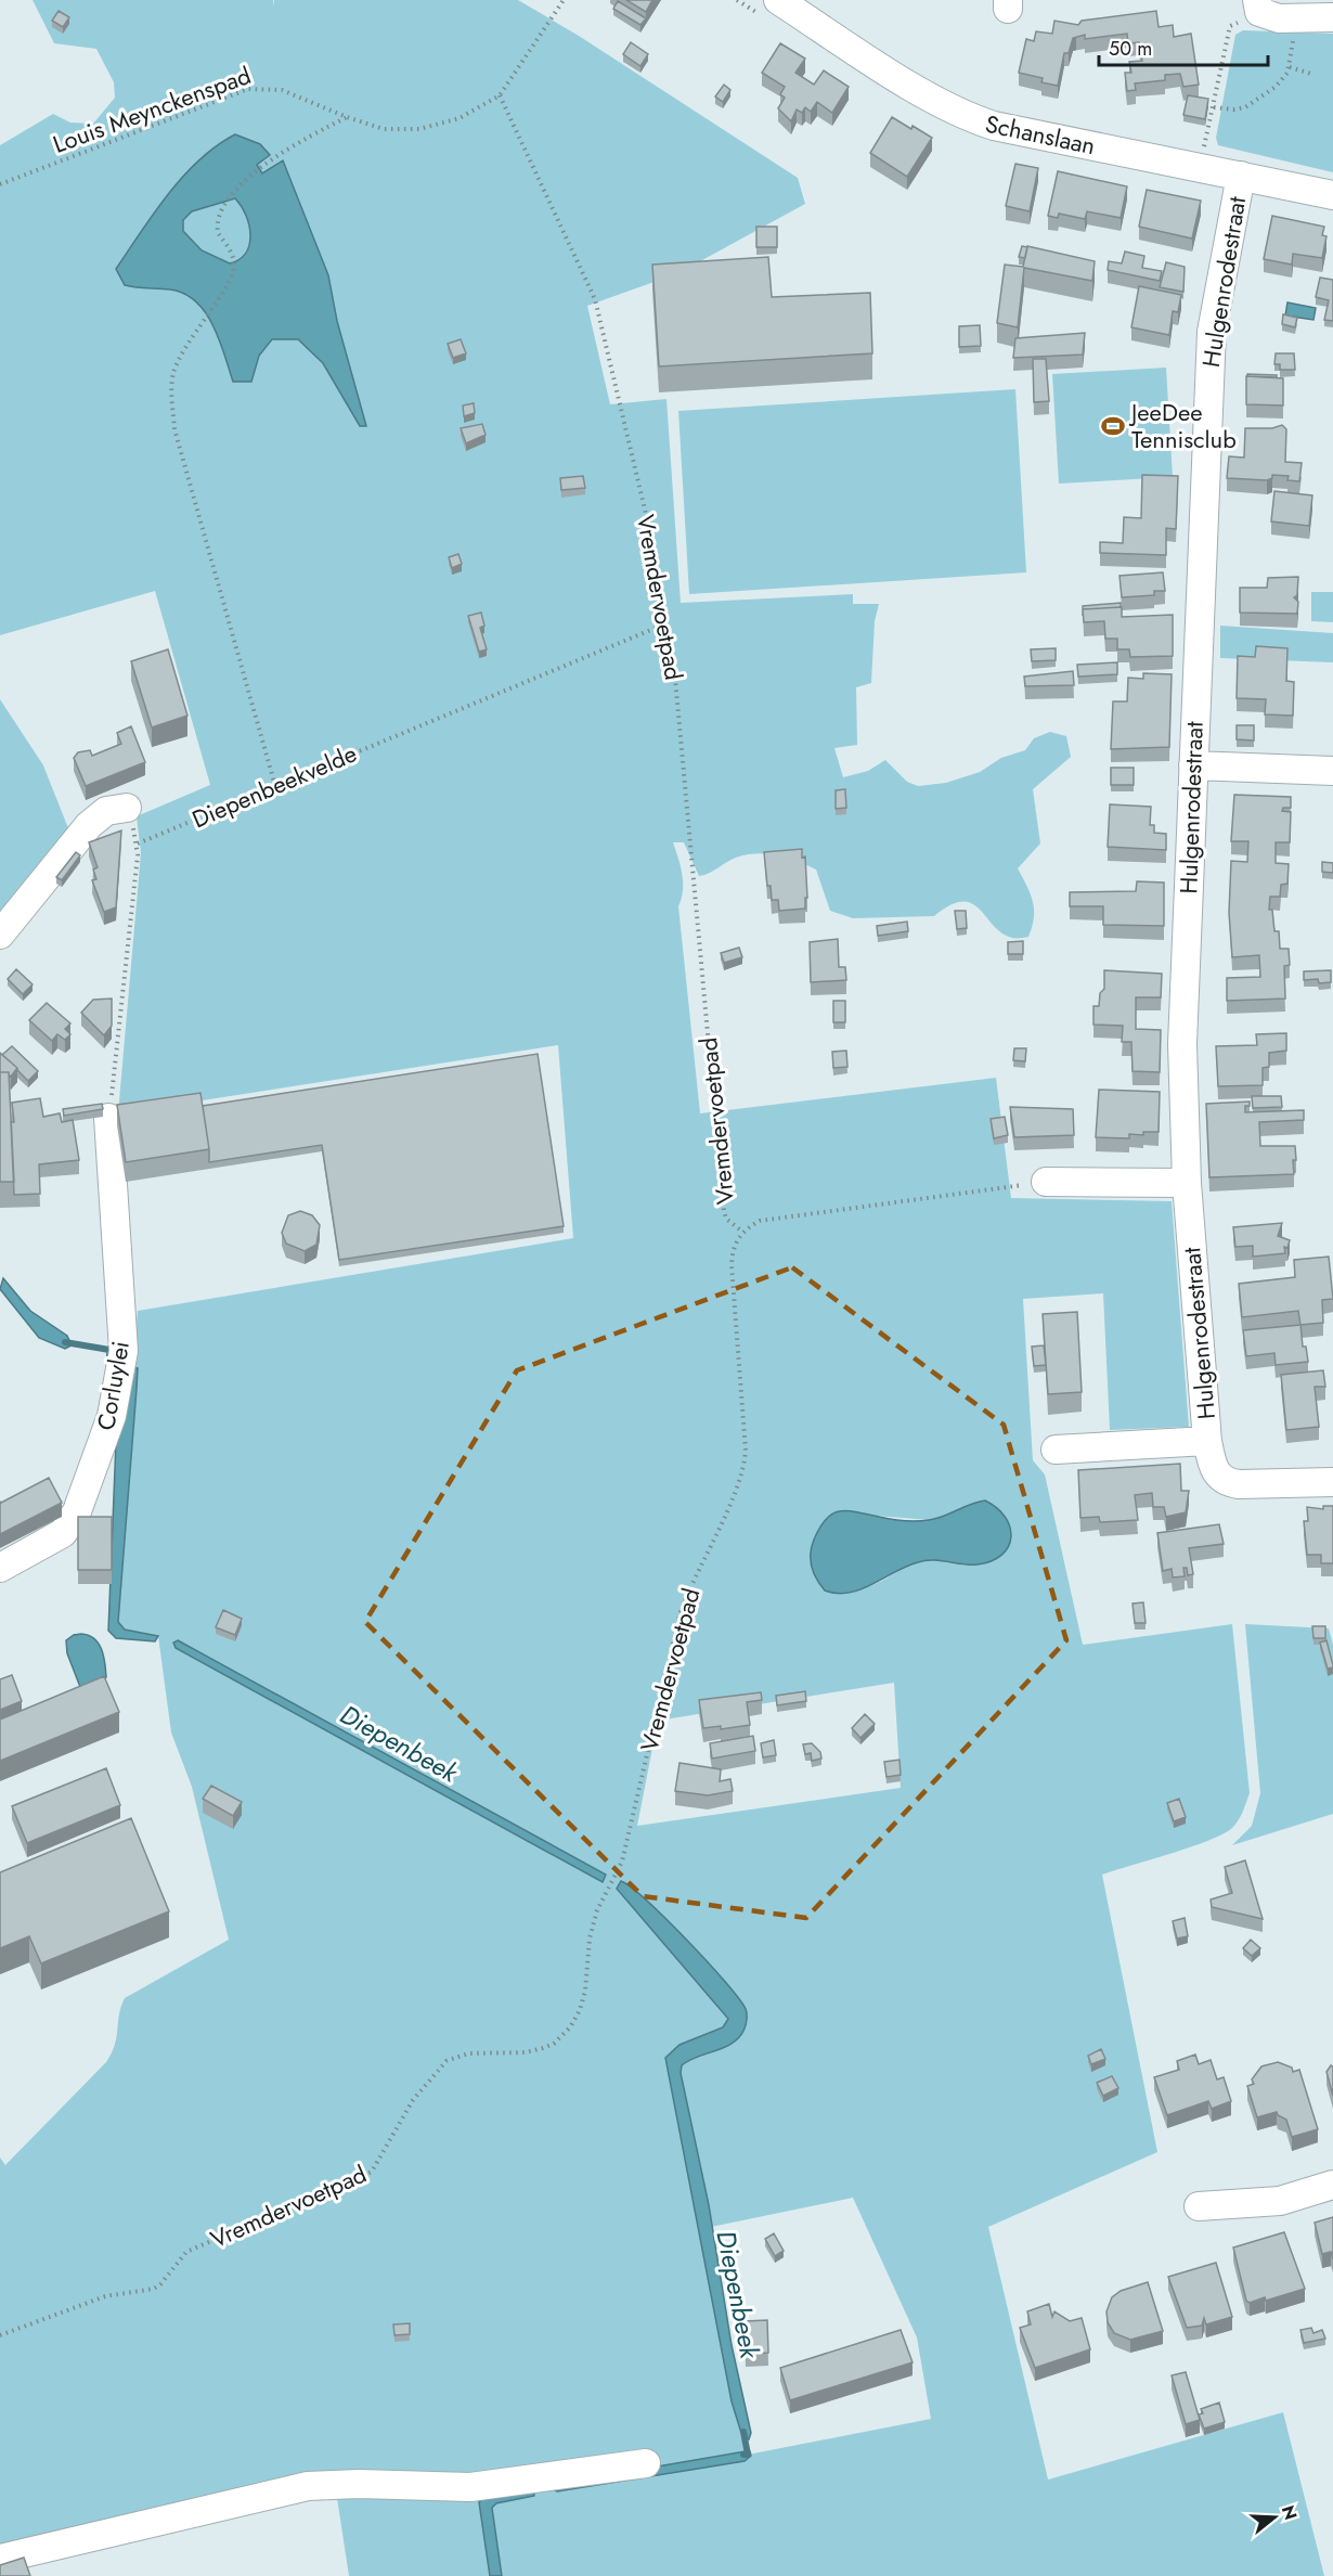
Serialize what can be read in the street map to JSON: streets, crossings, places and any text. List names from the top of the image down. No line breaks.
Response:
{"streets":{"street":["Schanslaan","Hulgenrodestraat","Corluylei"],"path":["Louis Meynckenspad","Vremdervoetpad","Diepenbeekvelde"]},"crossings":[["Louis Meynckenspad","Vremdervoetpad"],["Schanslaan","Hulgenrodestraat"],["Vremdervoetpad","Diepenbeekvelde"],["Diepenbeekvelde","Corluylei"]],"water":["Diepenbeek"],"places":{"sports":["JeeDee Tennisclub"]},"scale_bar":"50 m","north":"right"}
